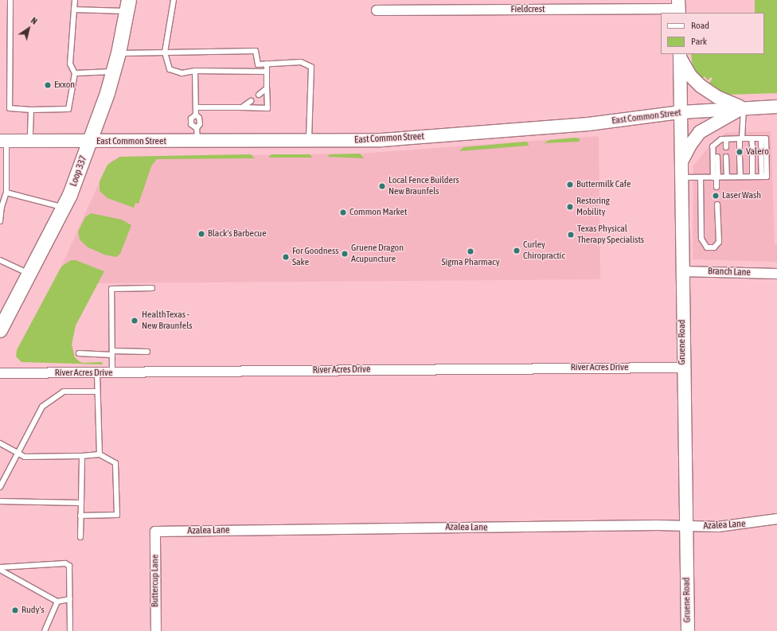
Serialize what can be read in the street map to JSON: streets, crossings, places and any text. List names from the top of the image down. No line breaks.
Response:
{"streets":{"main road":["East Common Street","Loop 337","Gruene Road"],"street":["Fieldcrest","Branch Lane","River Acres Drive","Azalea Lane","Buttercup Lane"]},"crossings":[["East Common Street","Loop 337"],["East Common Street","Gruene Road"],["Branch Lane","Gruene Road"],["Gruene Road","River Acres Drive"],["Gruene Road","Azalea Lane"],["Azalea Lane","Buttercup Lane"]],"places":["Exxon","Valero","Buttermilk Cafe","Local Fence Builders New Braunfels","Laser Wash","Restoring Mobility","Common Market","Black's Barbecue","Texas Physical Therapy Specialists","Curley Chiropractic","Sigma Pharmacy","Gruene Dragon Acupuncture","For Goodness Sake","HealthTexas - New Braunfels","Rudy's"],"legend":["Road","Park"],"north":"top right"}
